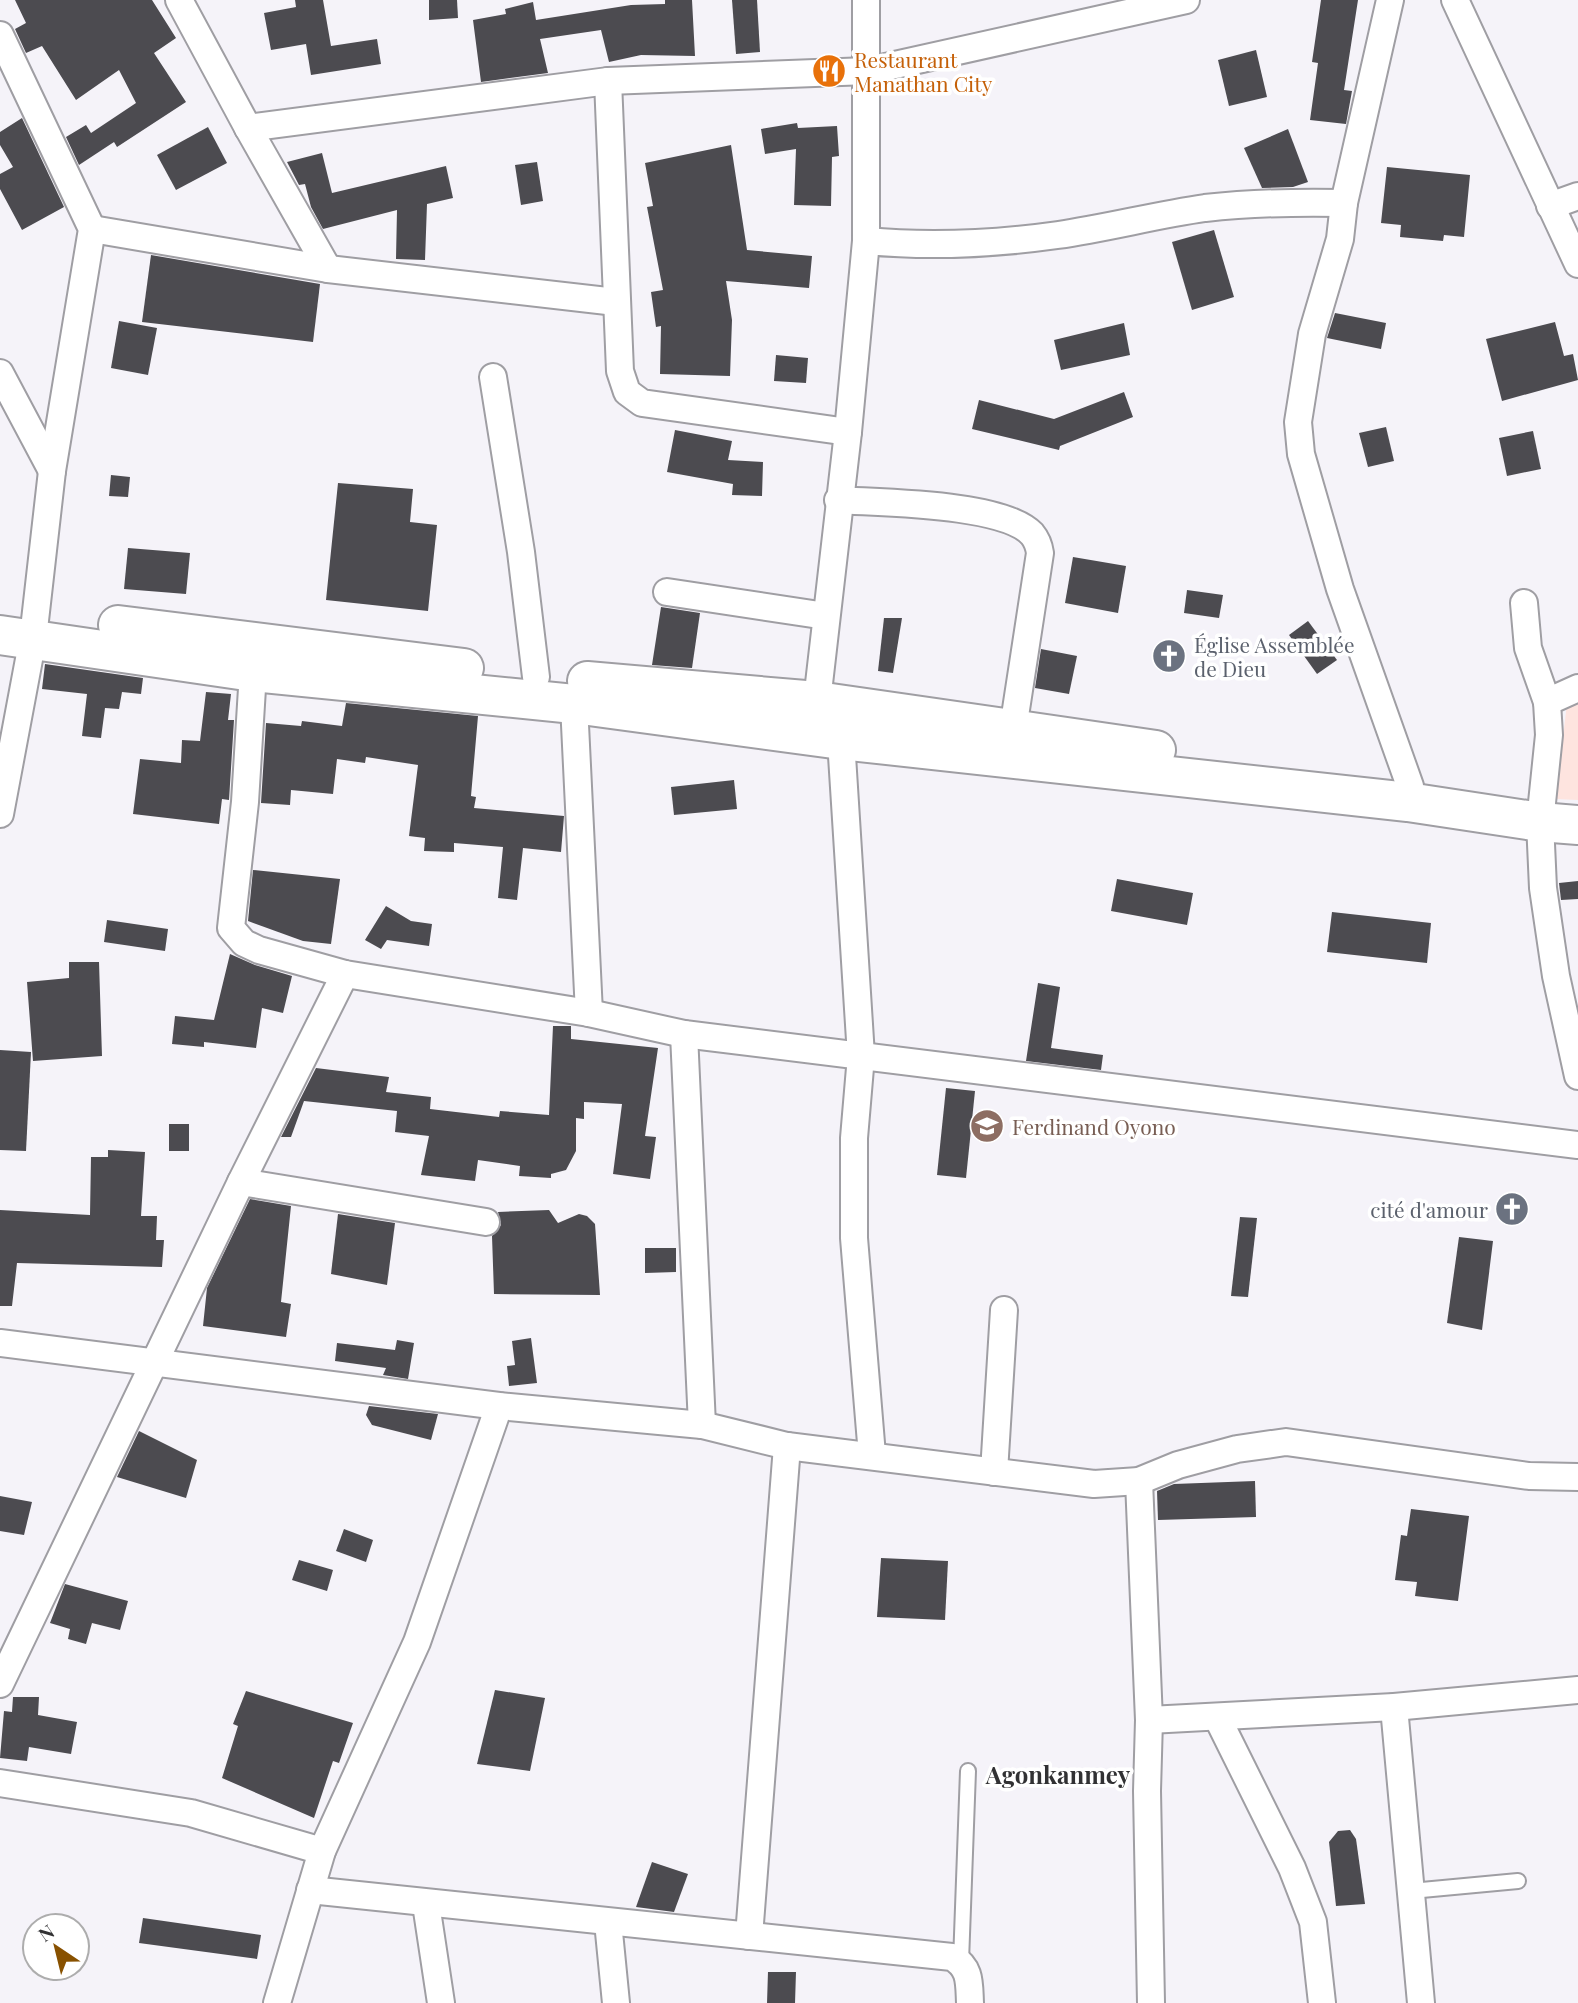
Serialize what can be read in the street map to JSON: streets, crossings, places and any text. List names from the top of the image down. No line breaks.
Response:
{"districts":["Agonkanmey"],"places":{"restaurant":["Restaurant Manathan City"],"church":["Église Assemblée de Dieu","cité d'amour"],"school or university":["Ferdinand Oyono"]},"north":"top left"}
